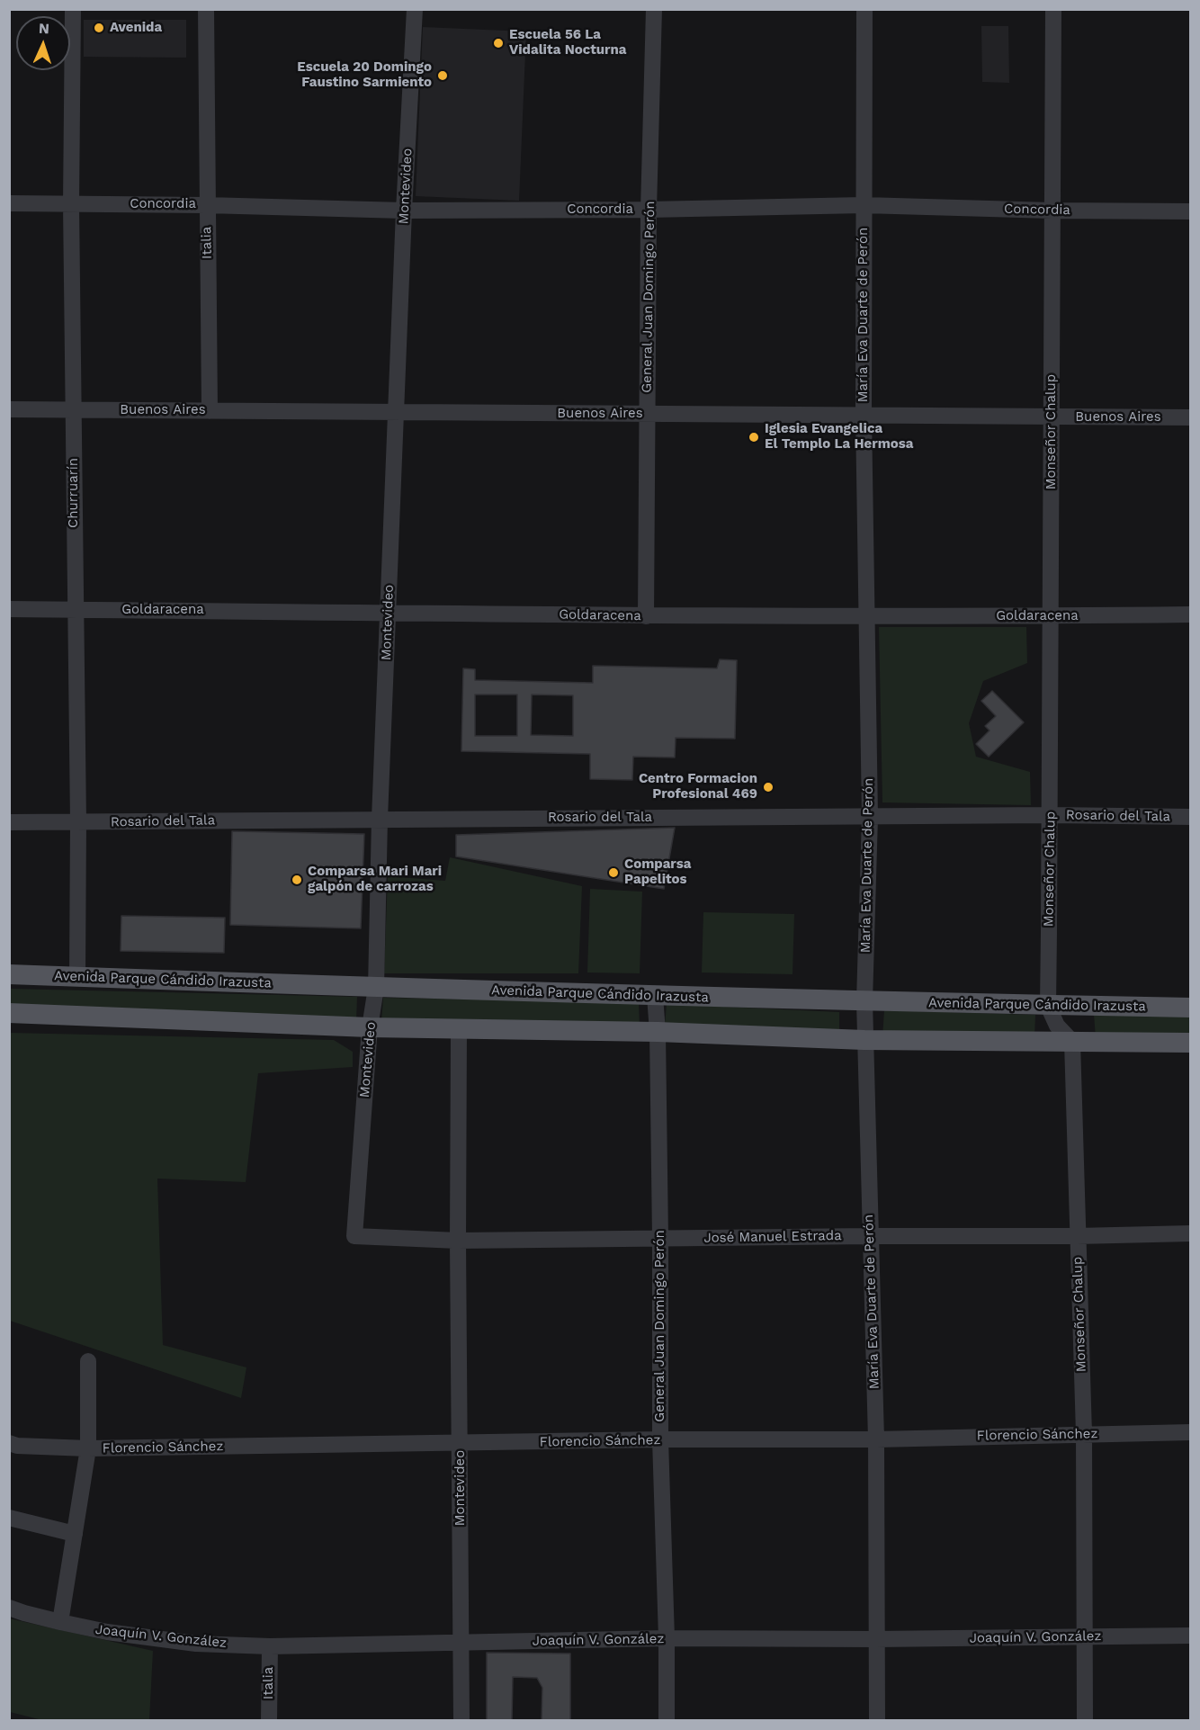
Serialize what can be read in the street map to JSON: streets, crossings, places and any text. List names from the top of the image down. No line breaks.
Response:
{"streets":{"main road":["Avenida Parque Cándido Irazusta"],"street":["Montevideo","Concordia","Italia","General Juan Domingo Perón","María Eva Duarte de Perón","Buenos Aires","Monseñor Chalup","Churruarín","Goldaracena","Rosario del Tala","José Manuel Estrada","Florencio Sánchez","Joaquín V. González"]},"crossings":[["Montevideo","Concordia"],["Montevideo","Buenos Aires"],["Montevideo","Goldaracena"],["Montevideo","Rosario del Tala"],["Montevideo","Avenida Parque Cándido Irazusta"],["Montevideo","José Manuel Estrada"],["Montevideo","Florencio Sánchez"],["Montevideo","Joaquín V. González"],["Concordia","Italia"],["Concordia","General Juan Domingo Perón"],["Concordia","María Eva Duarte de Perón"],["Concordia","Monseñor Chalup"],["Concordia","Churruarín"],["Italia","Buenos Aires"],["Italia","Joaquín V. González"],["General Juan Domingo Perón","Buenos Aires"],["General Juan Domingo Perón","Goldaracena"],["General Juan Domingo Perón","Avenida Parque Cándido Irazusta"],["General Juan Domingo Perón","José Manuel Estrada"],["General Juan Domingo Perón","Florencio Sánchez"],["General Juan Domingo Perón","Joaquín V. González"],["María Eva Duarte de Perón","Buenos Aires"],["María Eva Duarte de Perón","Goldaracena"],["María Eva Duarte de Perón","Rosario del Tala"],["María Eva Duarte de Perón","Avenida Parque Cándido Irazusta"],["María Eva Duarte de Perón","José Manuel Estrada"],["María Eva Duarte de Perón","Florencio Sánchez"],["María Eva Duarte de Perón","Joaquín V. González"],["Buenos Aires","Monseñor Chalup"],["Buenos Aires","Churruarín"],["Monseñor Chalup","Goldaracena"],["Monseñor Chalup","Rosario del Tala"],["Monseñor Chalup","Avenida Parque Cándido Irazusta"],["Monseñor Chalup","José Manuel Estrada"],["Monseñor Chalup","Florencio Sánchez"],["Monseñor Chalup","Joaquín V. González"],["Churruarín","Goldaracena"],["Churruarín","Rosario del Tala"],["Churruarín","Avenida Parque Cándido Irazusta"]],"places":["Avenida","Escuela 56 La Vidalita Nocturna","Escuela 20 Domingo Faustino Sarmiento","Iglesia Evangelica El Templo La Hermosa","Centro Formacion Profesional 469","Comparsa Papelitos","Comparsa Mari Mari galpón de carrozas"],"north":"top"}
